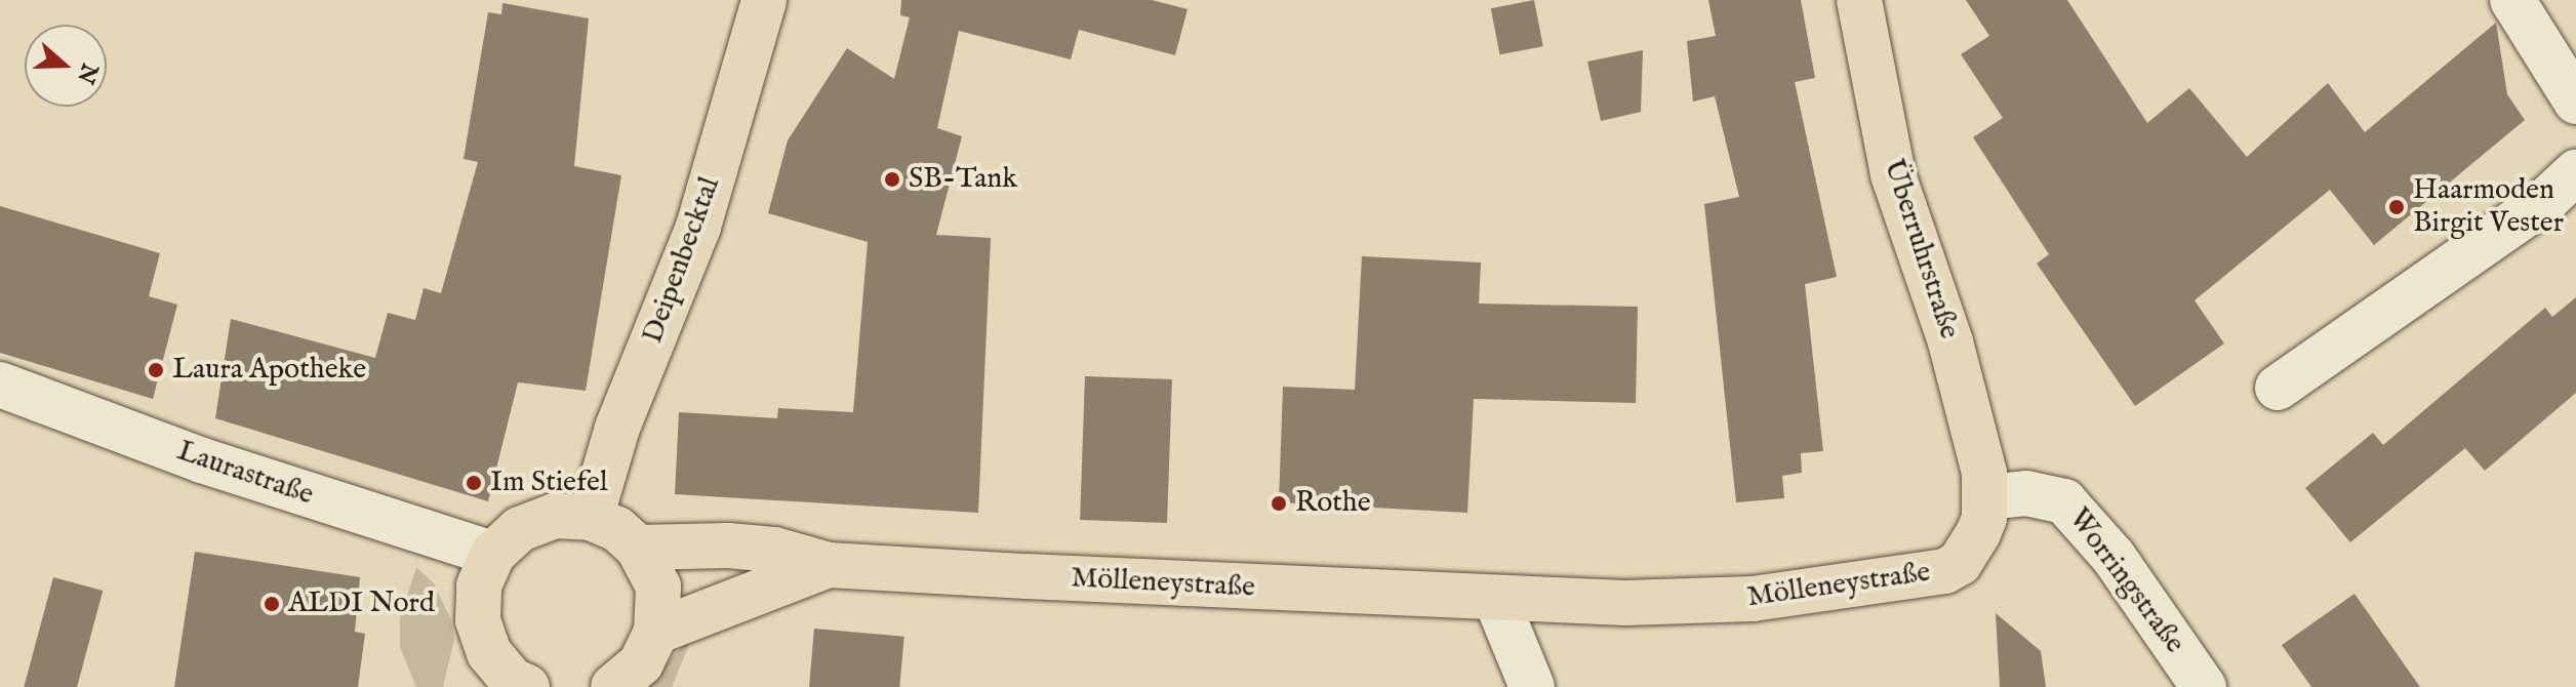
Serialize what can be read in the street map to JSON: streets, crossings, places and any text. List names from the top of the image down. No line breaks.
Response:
{"streets":{"main road":["Überruhrstraße","Deipenbecktal","Mölleneystraße"],"street":["Laurastraße","Worringstraße"]},"crossings":[["Überruhrstraße","Worringstraße"],["Überruhrstraße","Mölleneystraße"],["Worringstraße","Mölleneystraße"]],"places":["SB-Tank","Haarmoden Birgit Vester","Laura Apotheke","Im Stiefel","Rothe","ALDI Nord"],"north":"right"}
